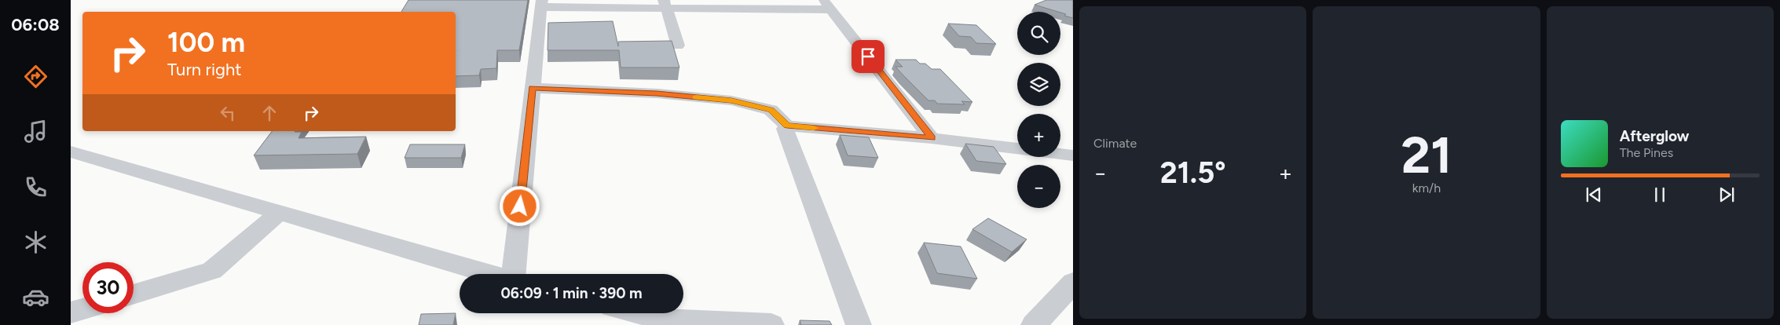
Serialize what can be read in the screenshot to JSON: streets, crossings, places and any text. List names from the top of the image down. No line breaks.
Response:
{"page":{"tabs":"06:08","tile":["Climate",["21","km/h"]],"map_buttons":["+","−"],"turn":["100 m","Turn right"],"song":["Afterglow","The Pines"],"heat":["−","21.5°","+"],"limit":"30","trip":"06:09 · 1 min · 390 m"}}
